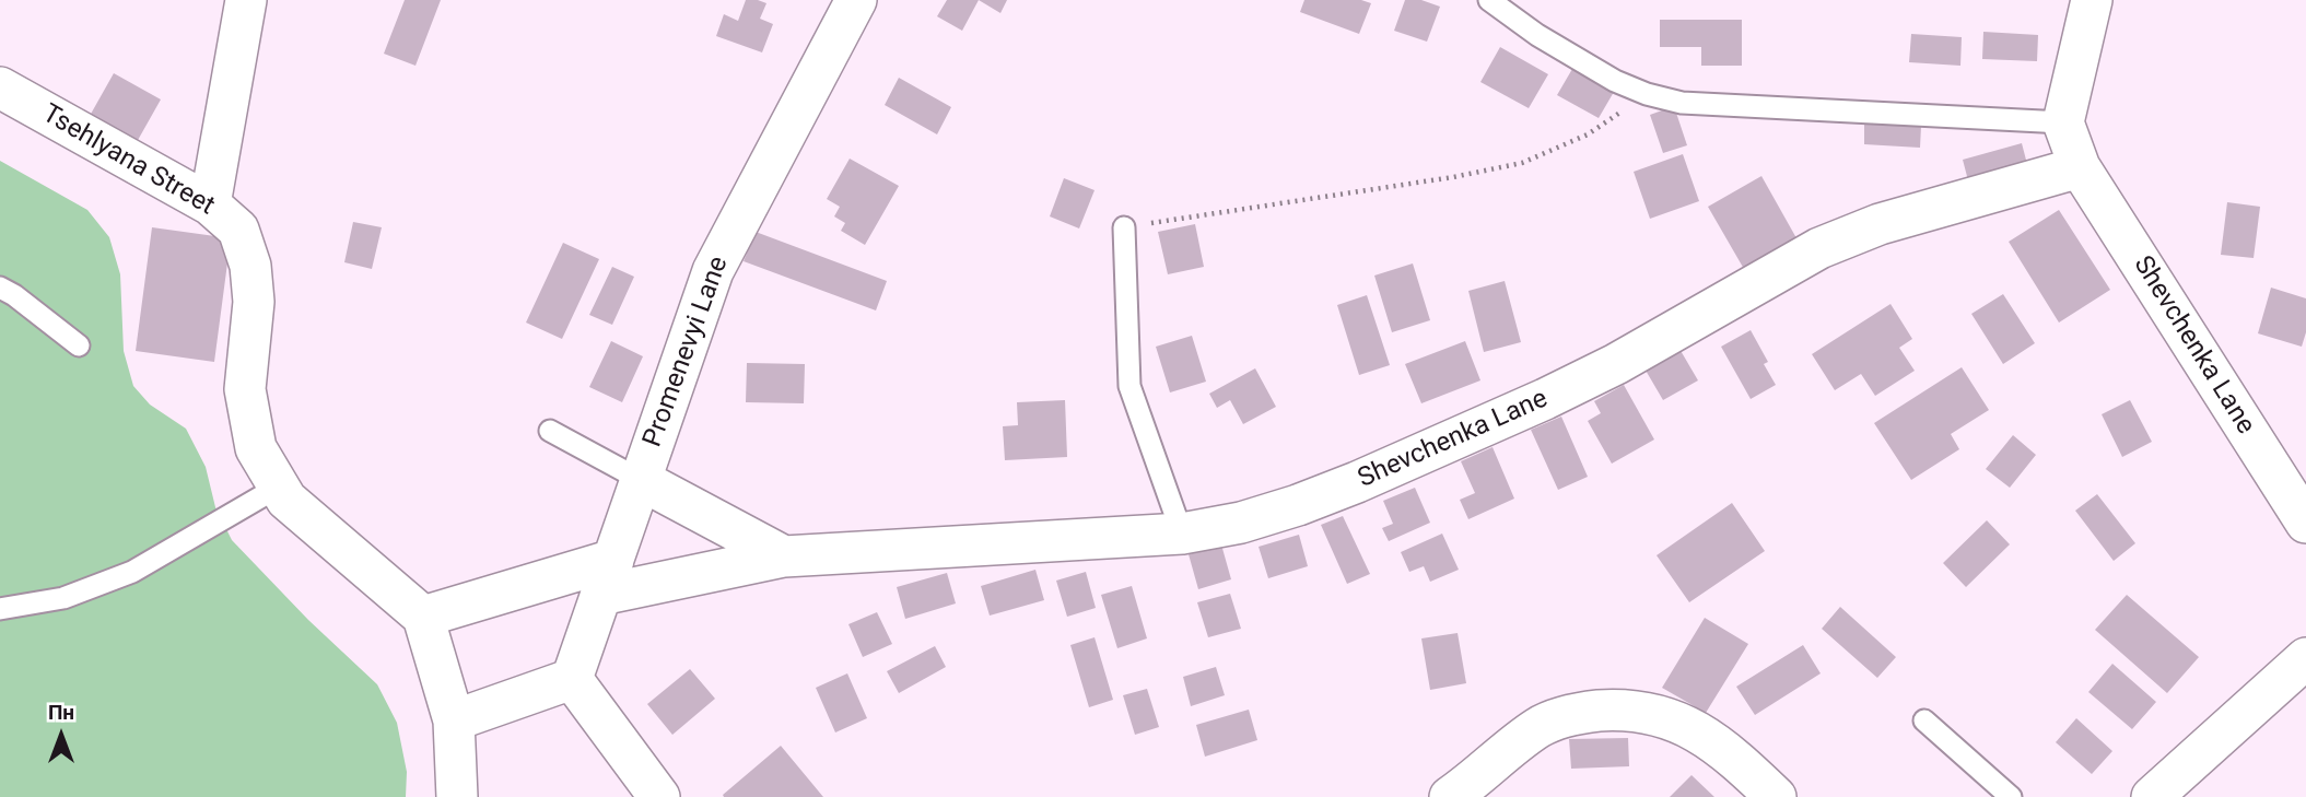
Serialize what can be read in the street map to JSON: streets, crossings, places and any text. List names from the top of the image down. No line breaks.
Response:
{"streets":{"street":["Tsehlyana Street","Shevchenka Lane","Promenevyi Lane"]},"crossings":[["Tsehlyana Street","Shevchenka Lane"],["Shevchenka Lane","Promenevyi Lane"]],"north":"top"}
